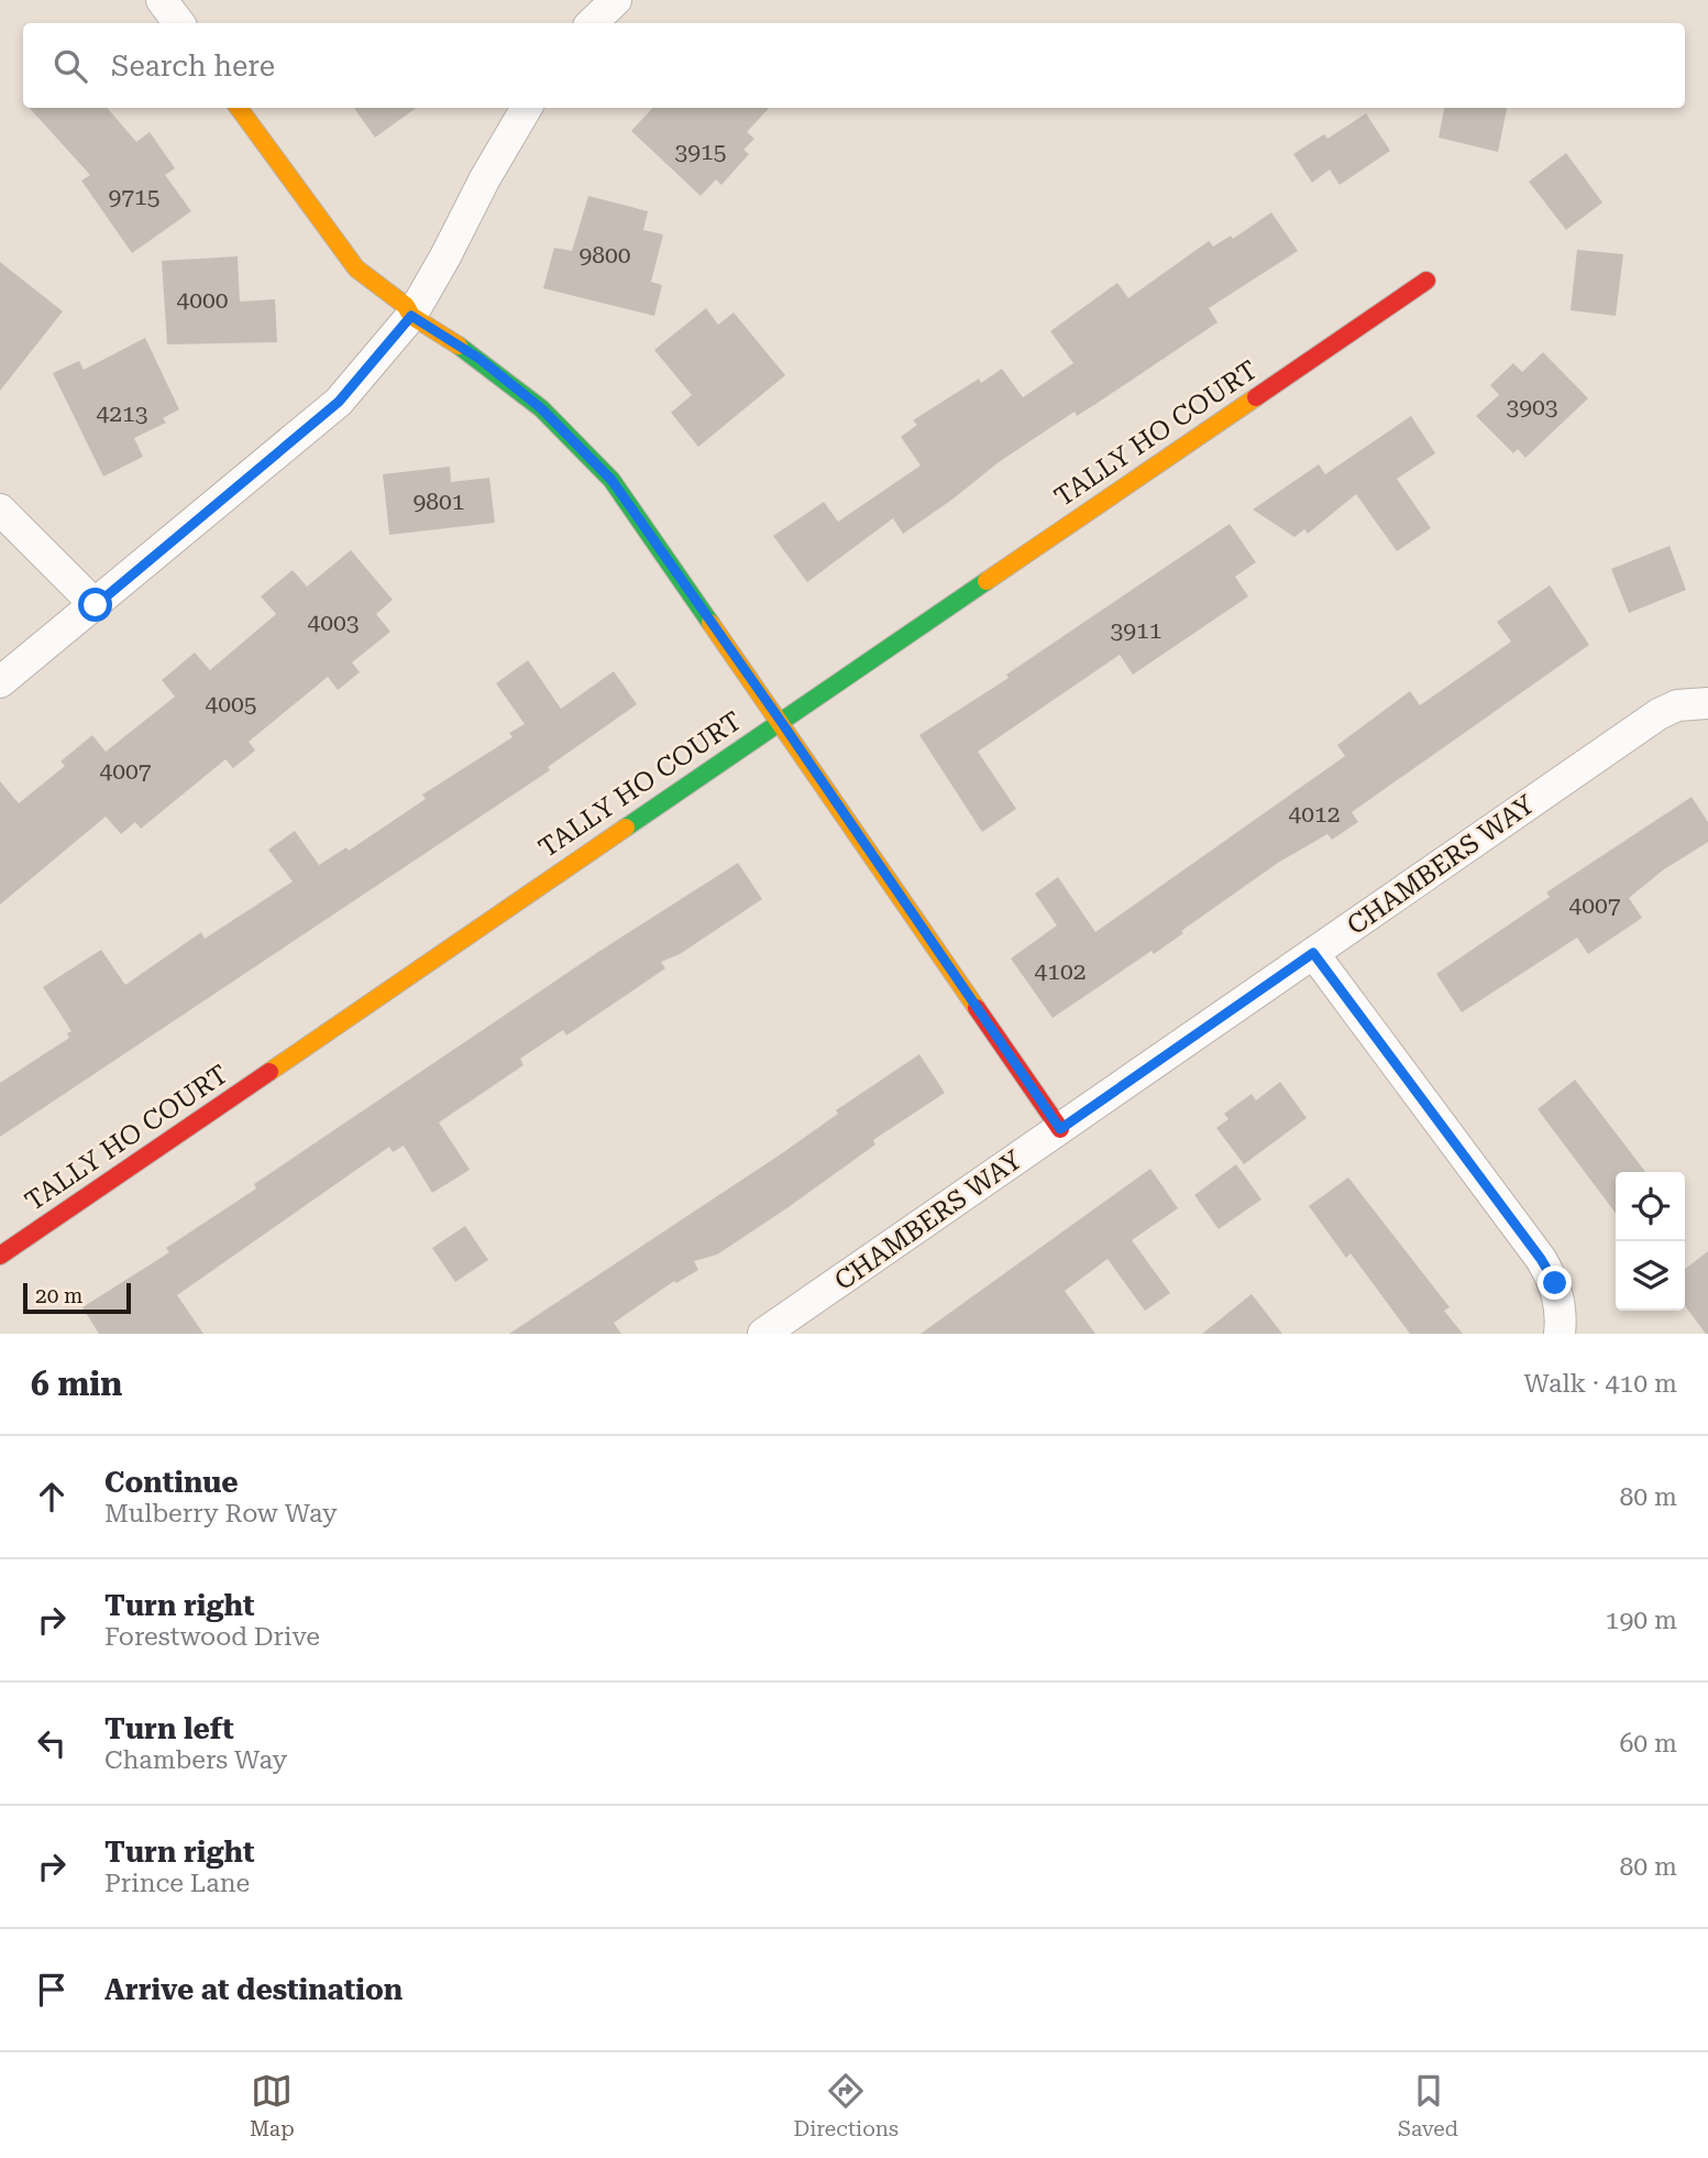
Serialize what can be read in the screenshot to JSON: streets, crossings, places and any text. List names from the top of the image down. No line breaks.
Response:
{"streets":{"street":["TALLY HO COURT","CHAMBERS WAY"]},"house_numbers":["3915","9715","9800","4000","3903","4213","9801","4003","3911","4005","4007","4012","4007","4102"],"scale_bar":"20 m","page":{"search":"Search here","scale":"20 m","heading":["6 min","Walk · 410 m"],"list":[["Continue","Mulberry Row Way","80 m"],["Turn right","Forestwood Drive","190 m"],["Turn left","Chambers Way","60 m"],["Turn right","Prince Lane","80 m"],"Arrive at destination"],"nav":["Map","Directions","Saved"]}}
